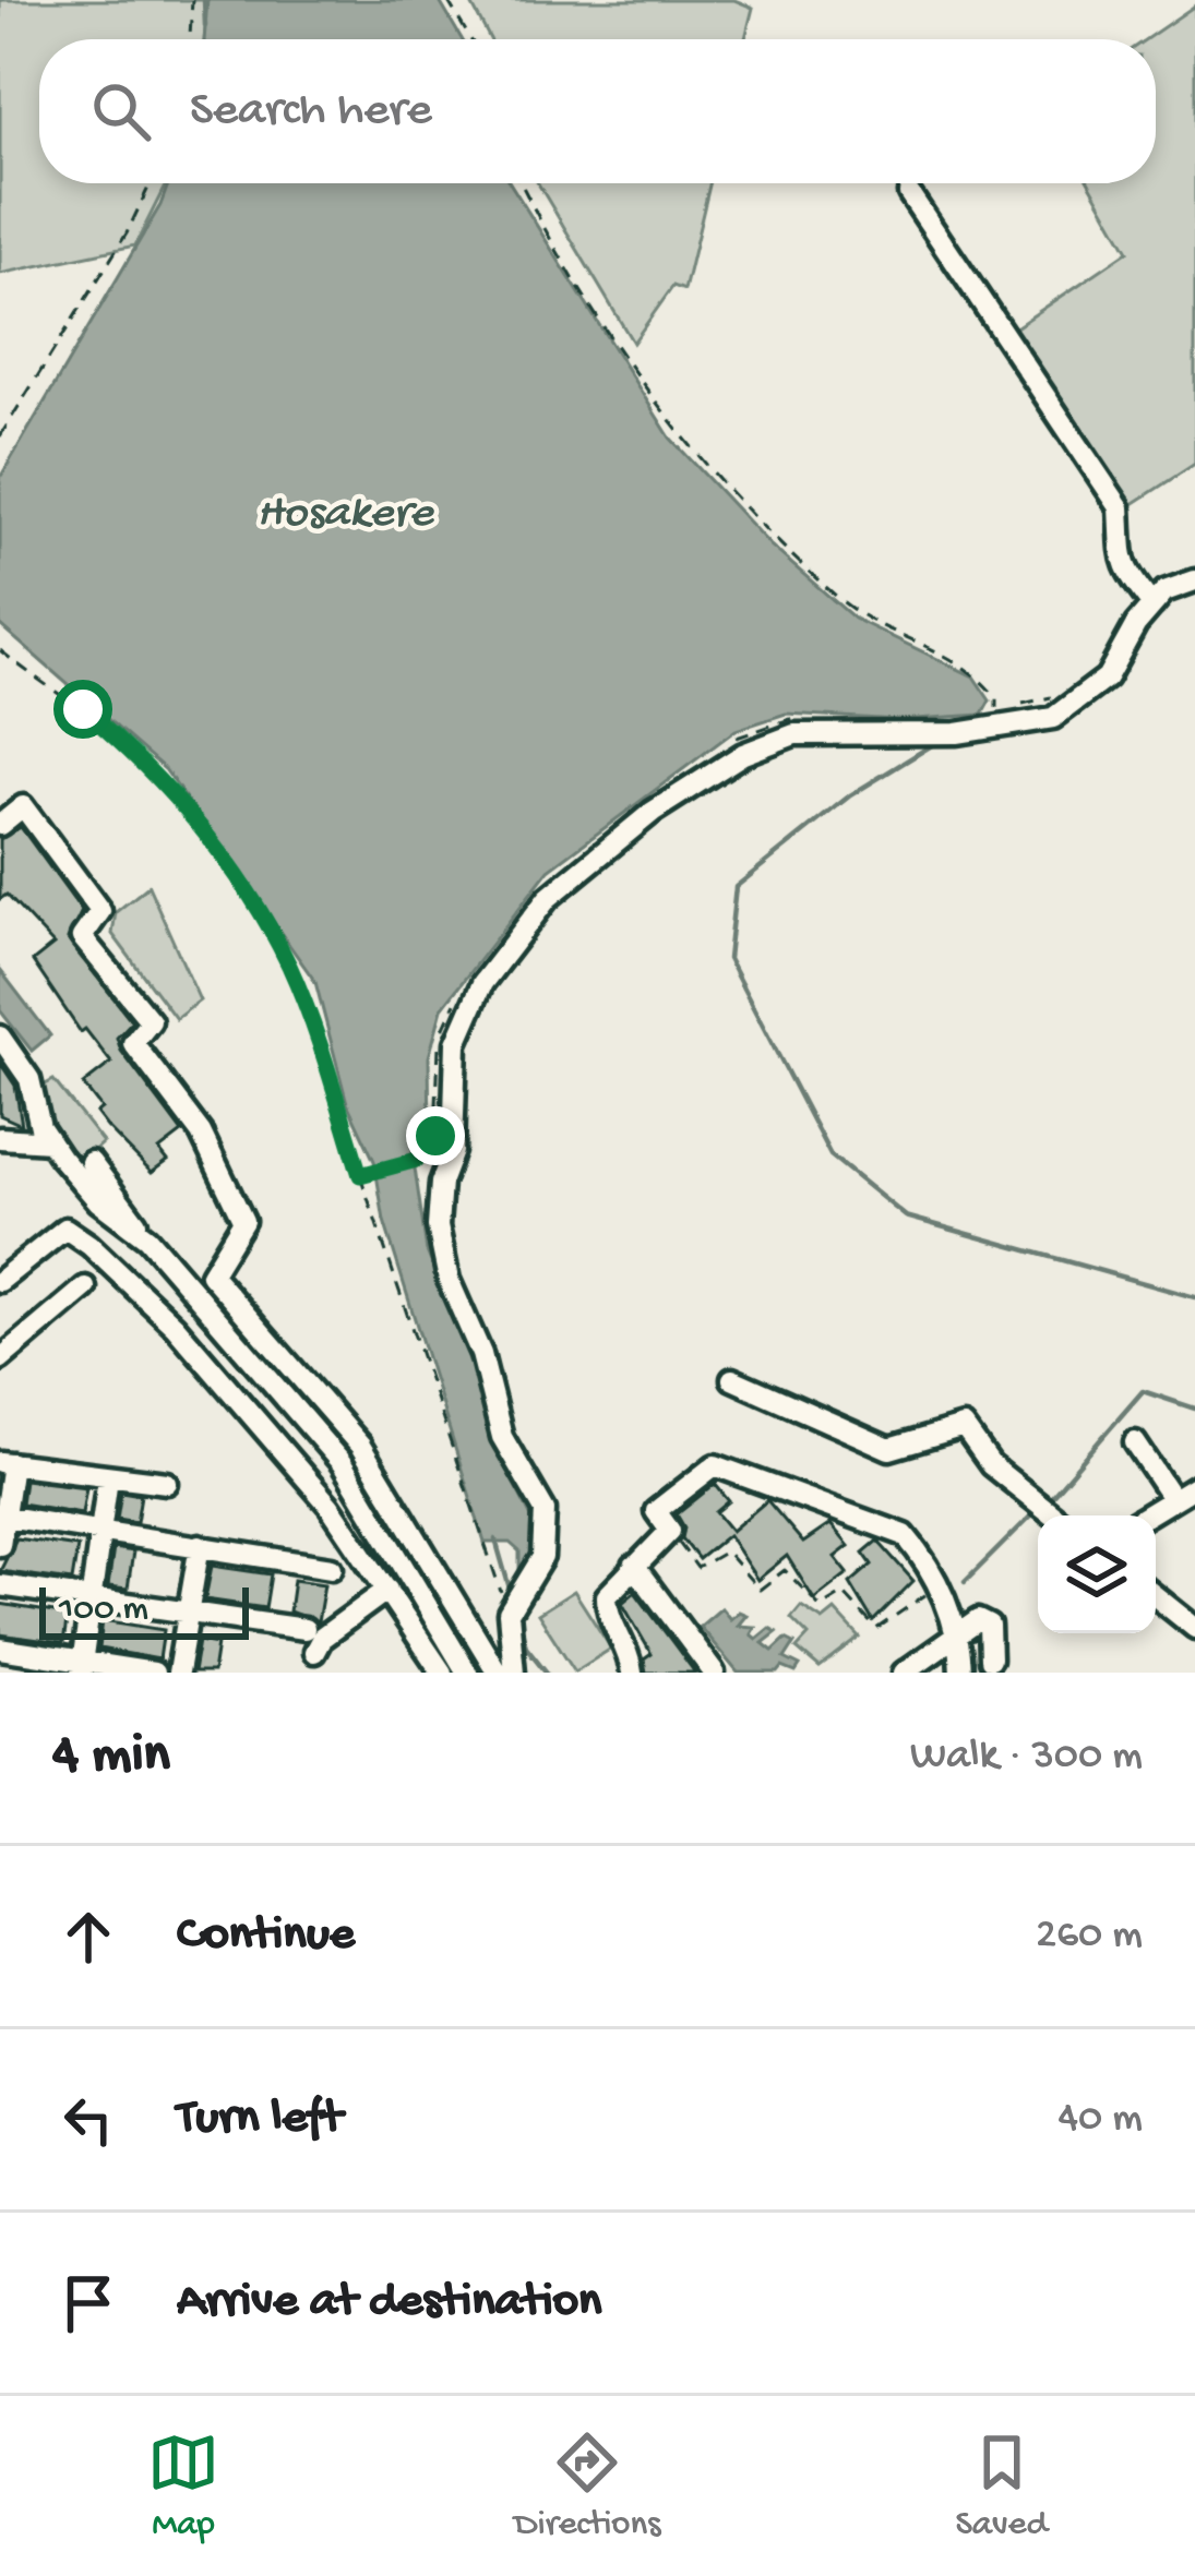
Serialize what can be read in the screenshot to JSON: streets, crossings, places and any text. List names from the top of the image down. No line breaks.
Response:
{"water":["Hosakere"],"scale_bar":"100 m","page":{"search":"Search here","scale":"100 m","heading":["4 min","Walk · 300 m"],"list":[["Continue","260 m"],["Turn left","40 m"],"Arrive at destination"],"nav":["Map","Directions","Saved"]}}
